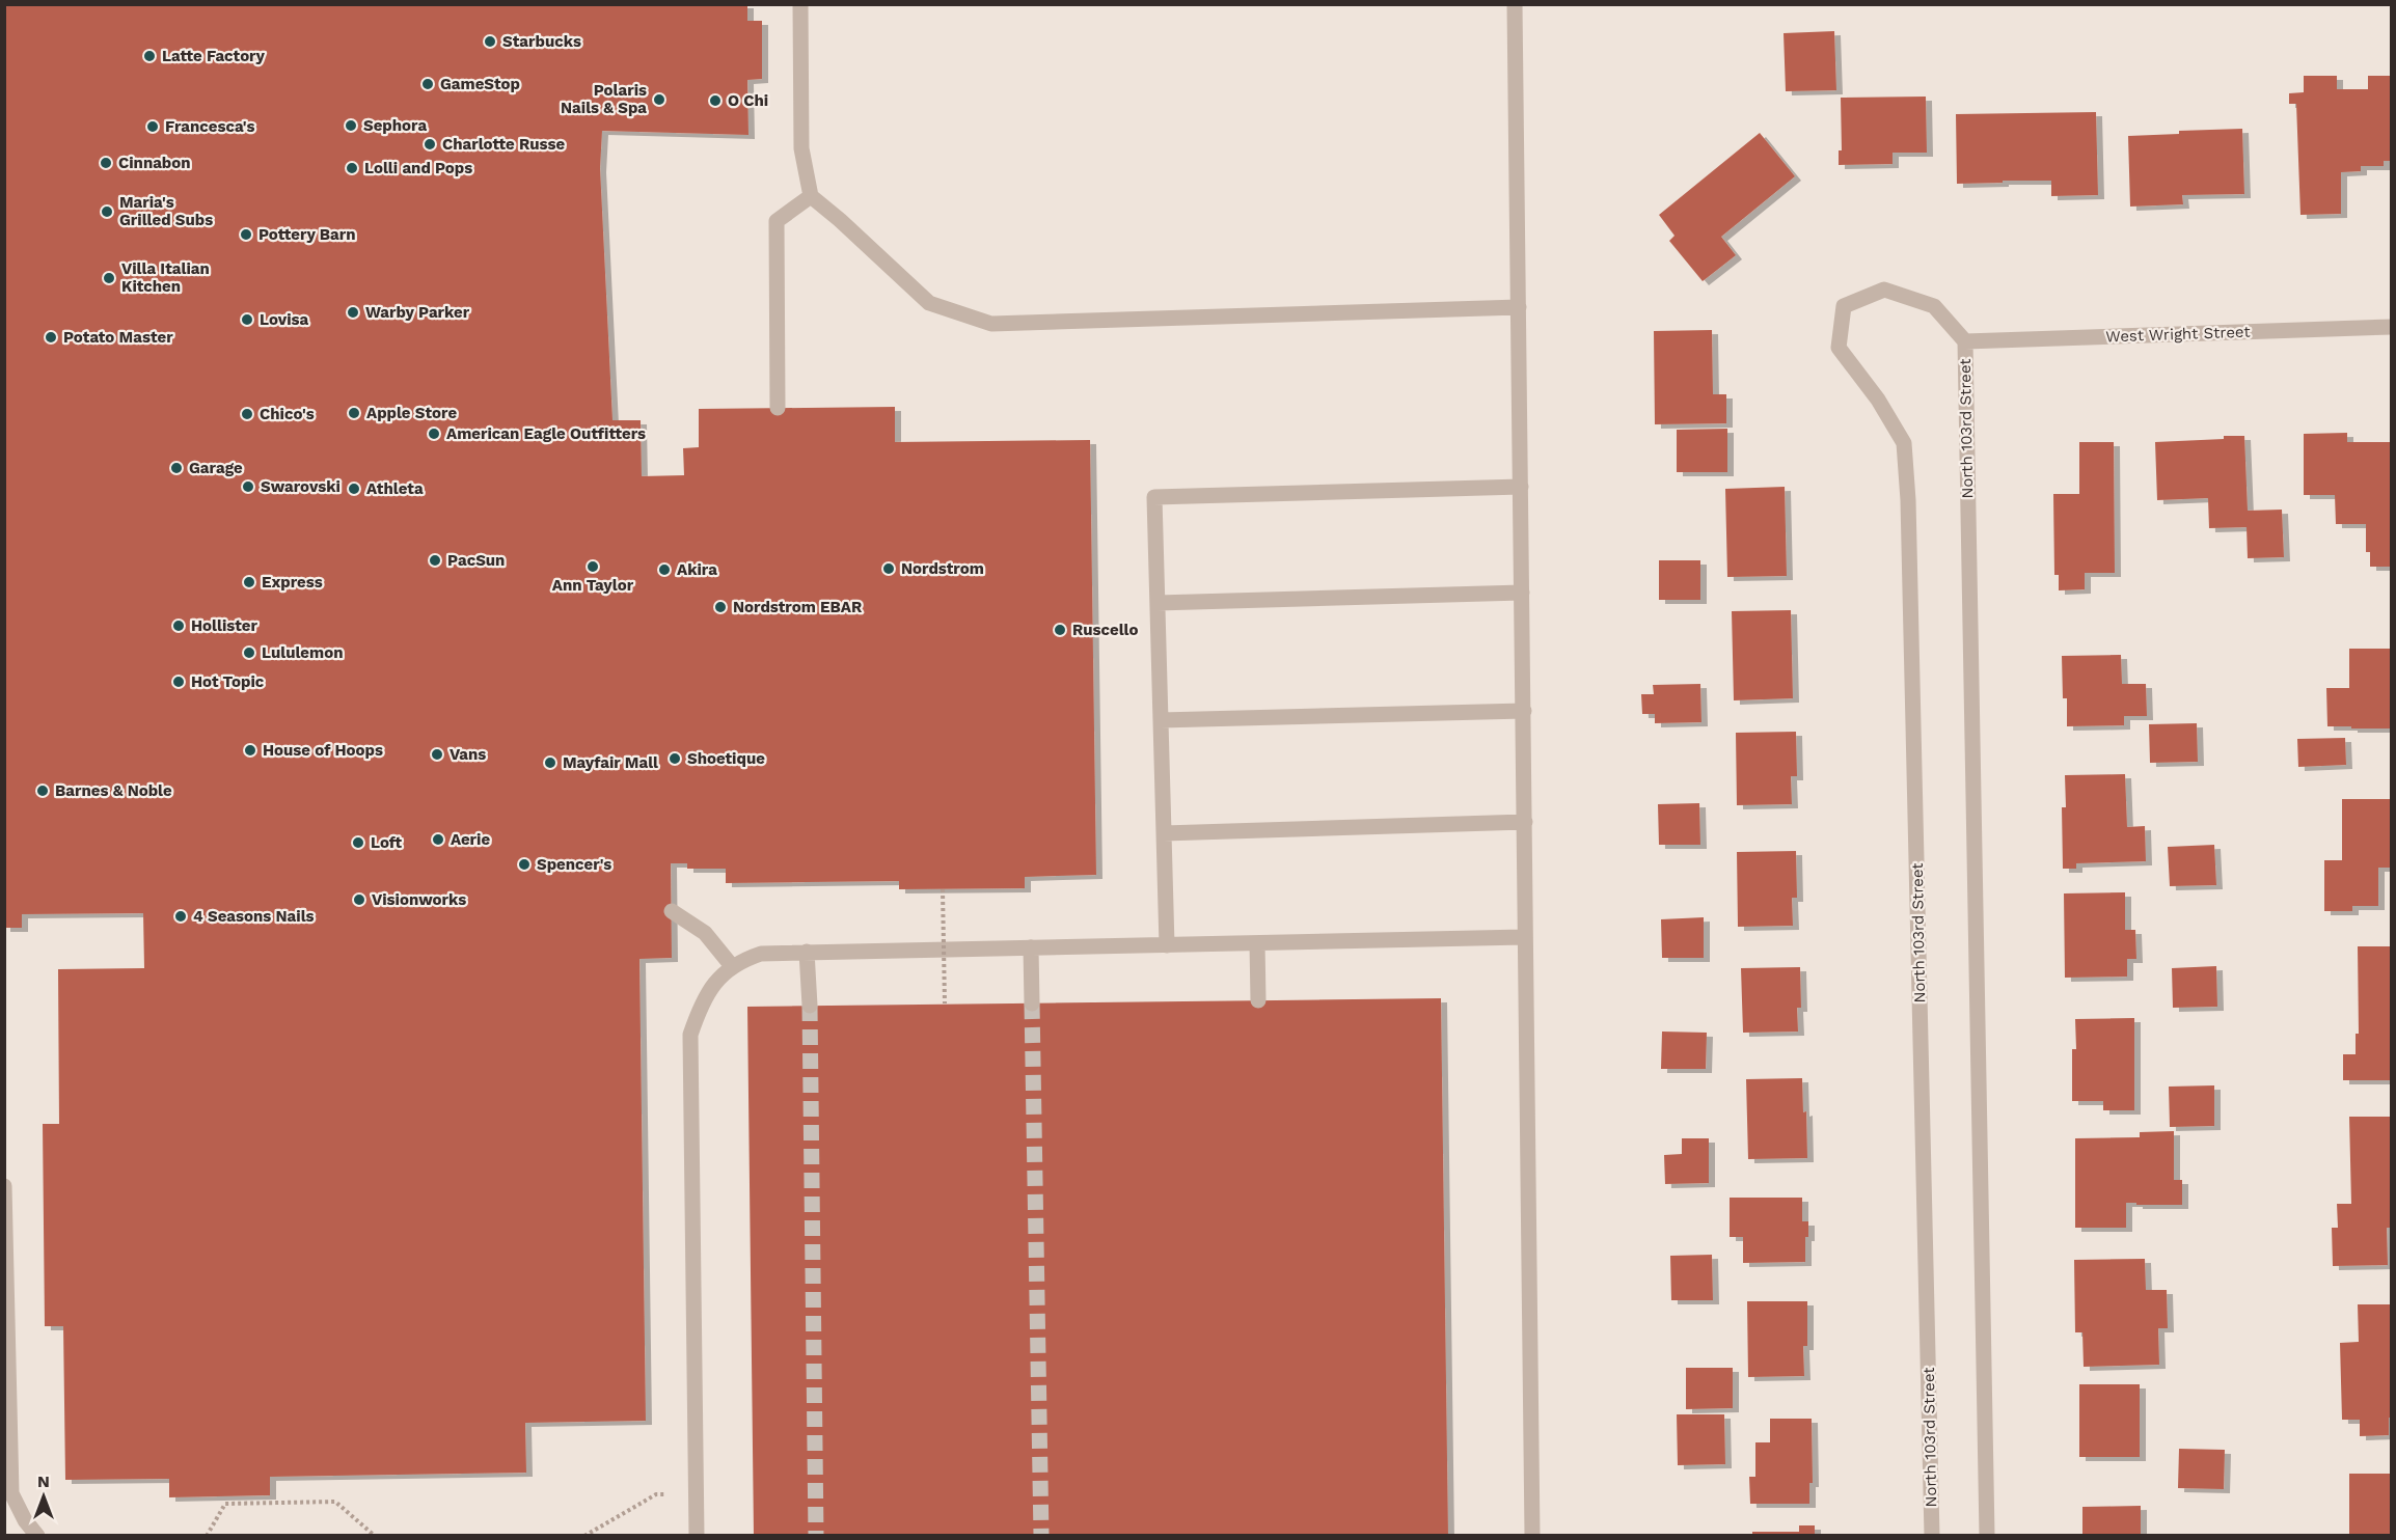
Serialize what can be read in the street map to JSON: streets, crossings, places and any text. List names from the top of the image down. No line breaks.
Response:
{"streets":{"street":["West Wright Street","North 103rd Street"]},"crossings":[["West Wright Street","North 103rd Street"]],"places":["Starbucks","Latte Factory","GameStop","Polaris Nails & Spa","O Chi","Sephora","Francesca's","Charlotte Russe","Cinnabon","Lolli and Pops","Maria's Grilled Subs","Pottery Barn","Villa Italian Kitchen","Warby Parker","Lovisa","Potato Master","Apple Store","Chico's","American Eagle Outfitters","Garage","Swarovski","Athleta","PacSun","Ann Taylor","Nordstrom","Akira","Express","Nordstrom EBAR","Hollister","Ruscello","Lululemon","Hot Topic","House of Hoops","Vans","Shoetique","Mayfair Mall","Barnes & Noble","Aerie","Loft","Spencer's","Visionworks","4 Seasons Nails"],"north":"top"}
